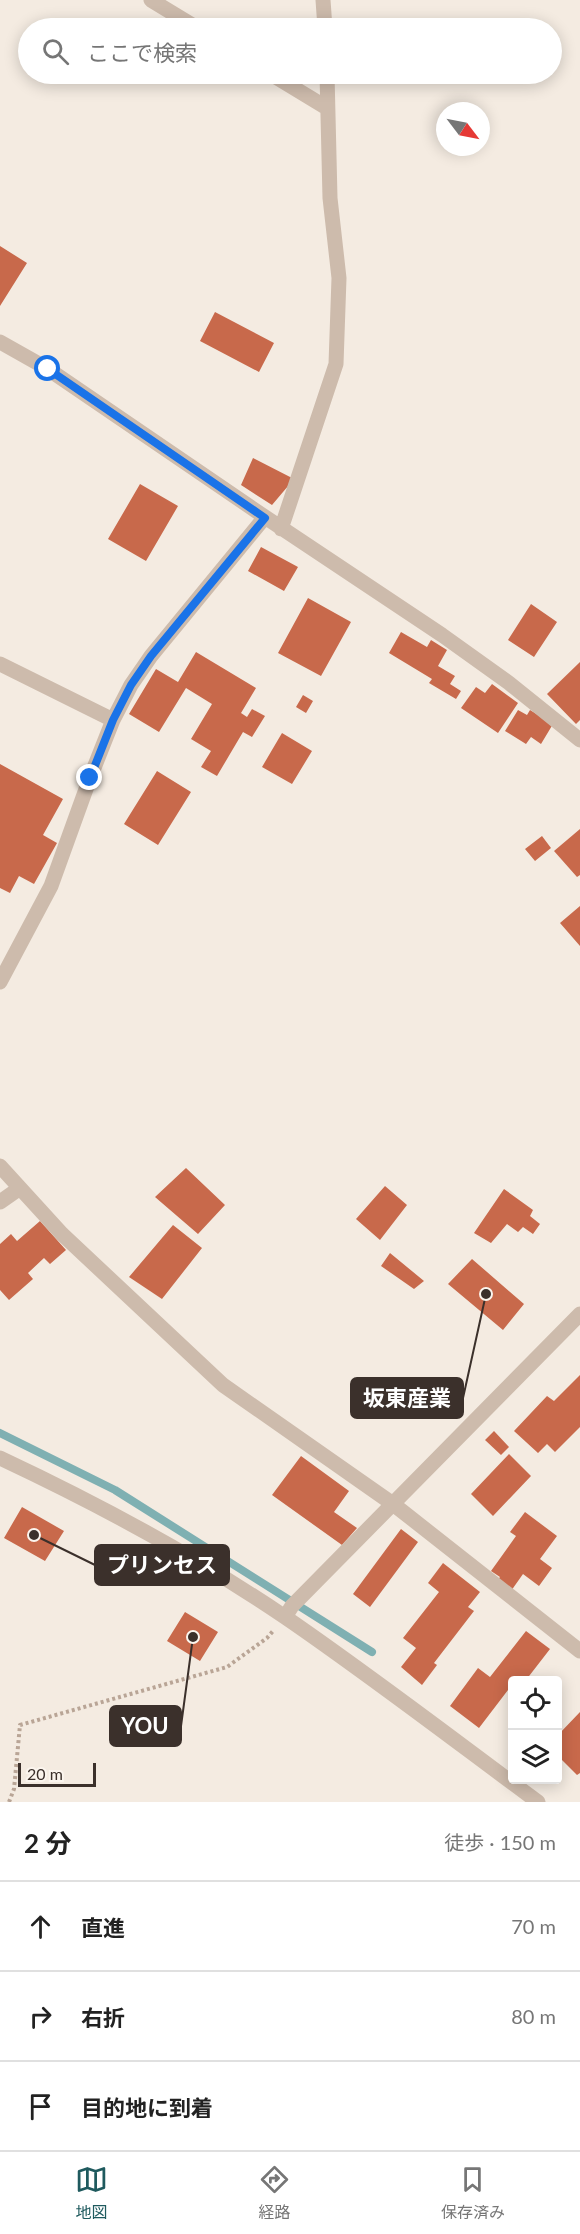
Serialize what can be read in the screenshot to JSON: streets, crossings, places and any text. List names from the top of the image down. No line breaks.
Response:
{"places":["坂東産業","プリンセス","YOU"],"scale_bar":"20 m","north":"bottom right","page":{"search":"ここで検索","scale":"20 m","heading":["2 分","徒歩 · 150 m"],"list":[["直進","70 m"],["右折","80 m"],"目的地に到着"],"nav":["地図","経路","保存済み"]}}
